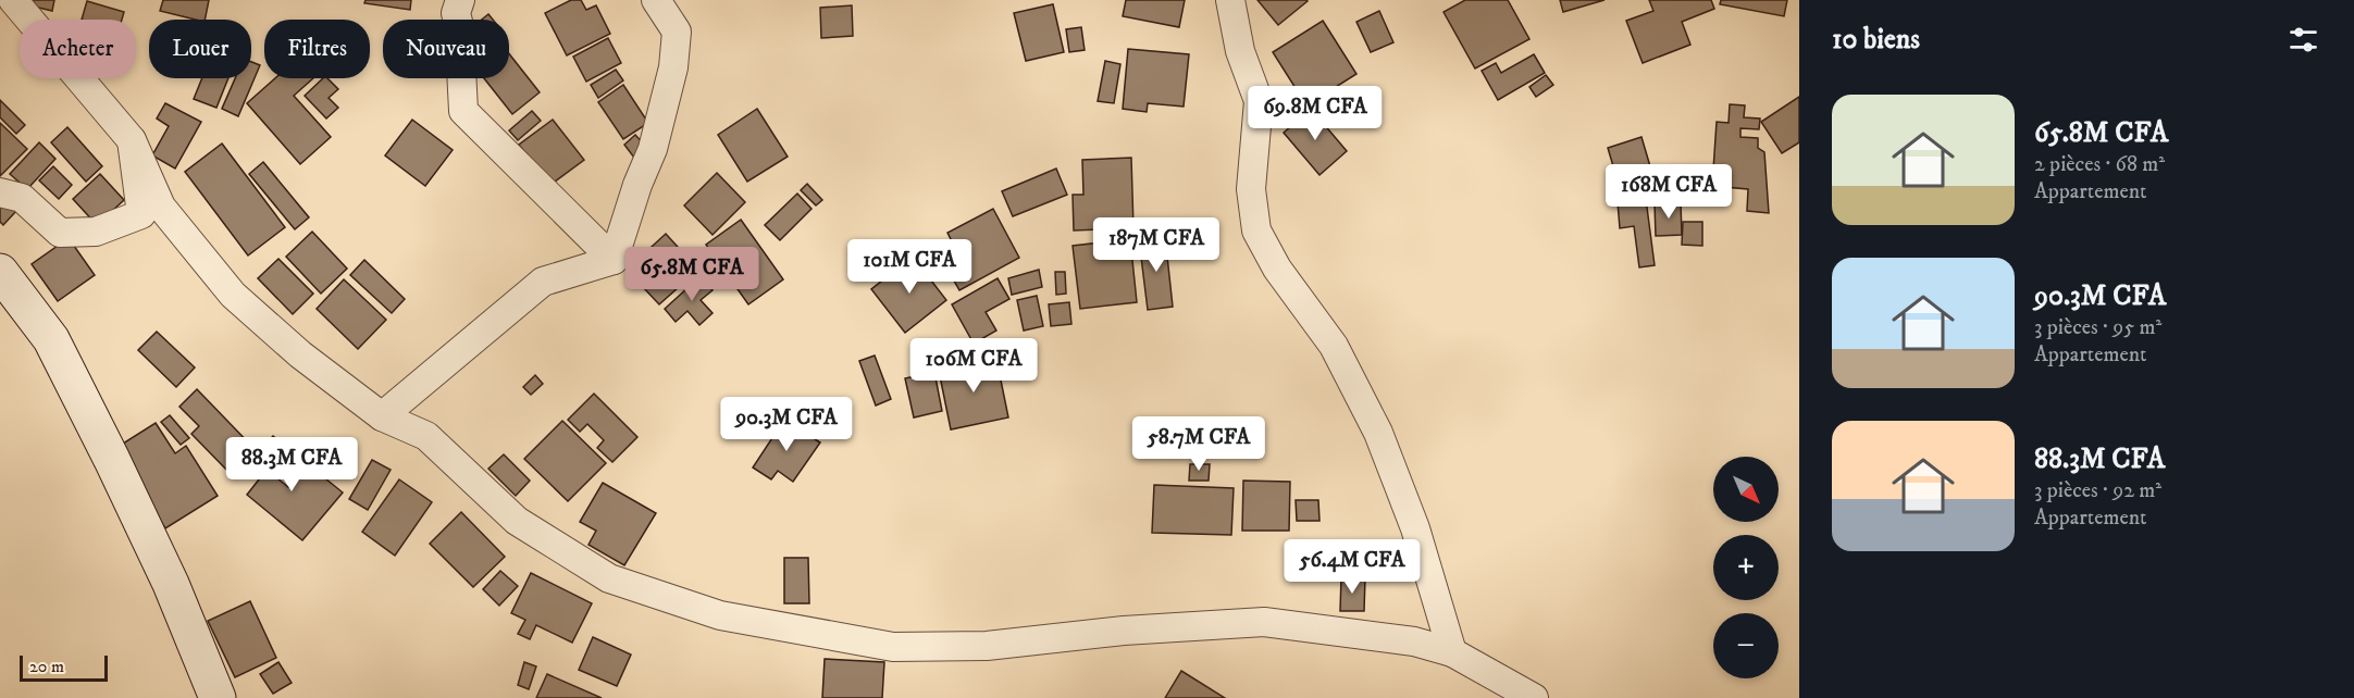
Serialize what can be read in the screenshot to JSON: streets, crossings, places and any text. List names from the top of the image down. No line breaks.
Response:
{"scale_bar":"20 m","north":"bottom right","page":{"heading":"10 biens","chip":["Acheter","Louer","Filtres","Nouveau"],"list":[{"name":"65.8M CFA","note":"2 pièces · 68 m² · Appartement"},{"name":"90.3M CFA","note":"3 pièces · 95 m² · Appartement"},{"name":"88.3M CFA","note":"3 pièces · 92 m² · Appartement"}],"price":["69.8M CFA","168M CFA","187M CFA","101M CFA","65.8M CFA","106M CFA","90.3M CFA","58.7M CFA","88.3M CFA","56.4M CFA"],"map_buttons":["+","−"],"scale":"20 m"}}
